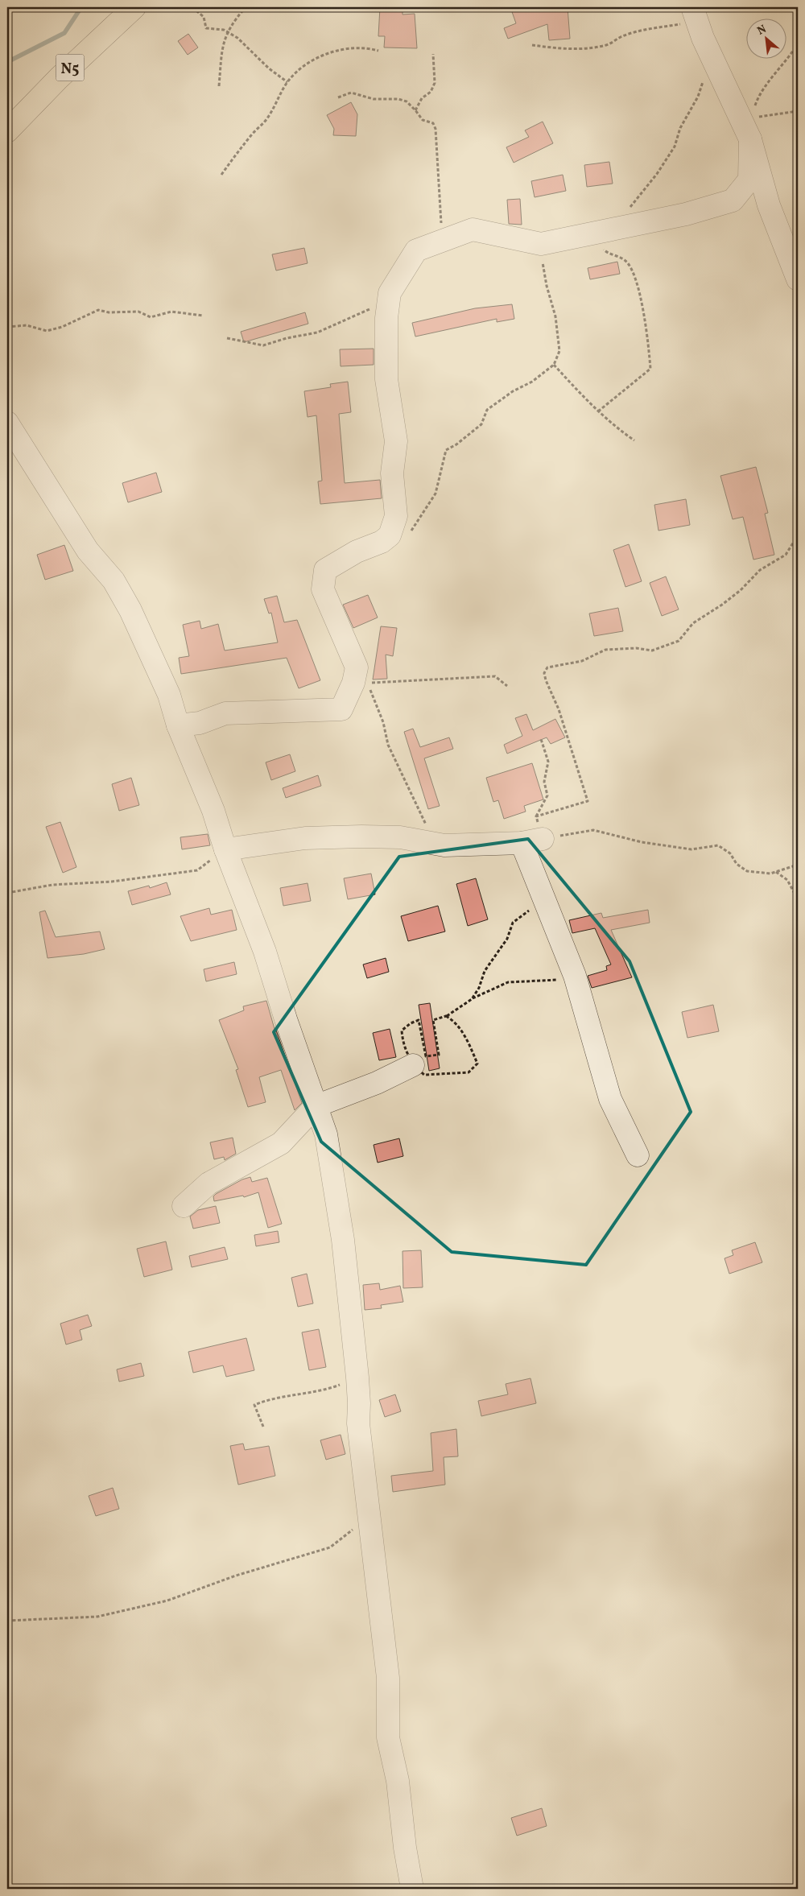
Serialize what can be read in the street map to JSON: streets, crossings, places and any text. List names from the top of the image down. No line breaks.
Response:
{"streets":{"main road":["N5"]},"north":"top left"}
